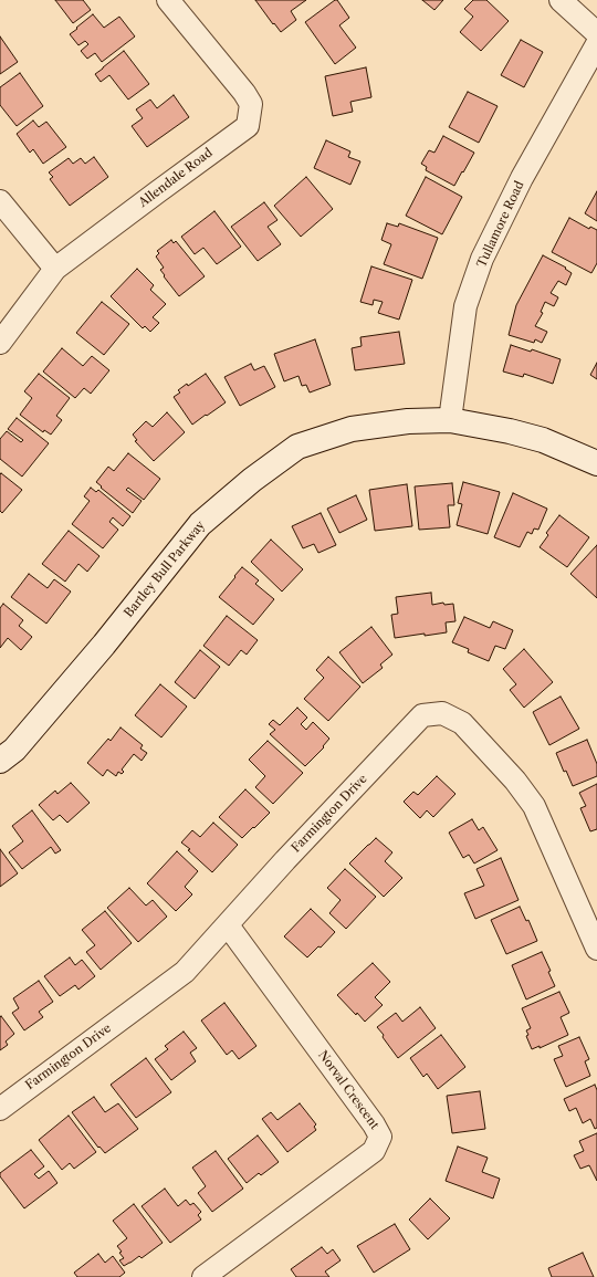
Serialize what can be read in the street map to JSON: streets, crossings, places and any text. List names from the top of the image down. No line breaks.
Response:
{"streets":{"street":["Allendale Road","Tullamore Road","Bartley Bull Parkway","Farmington Drive","Norval Crescent"]},"crossings":[["Tullamore Road","Bartley Bull Parkway"],["Farmington Drive","Norval Crescent"]]}
